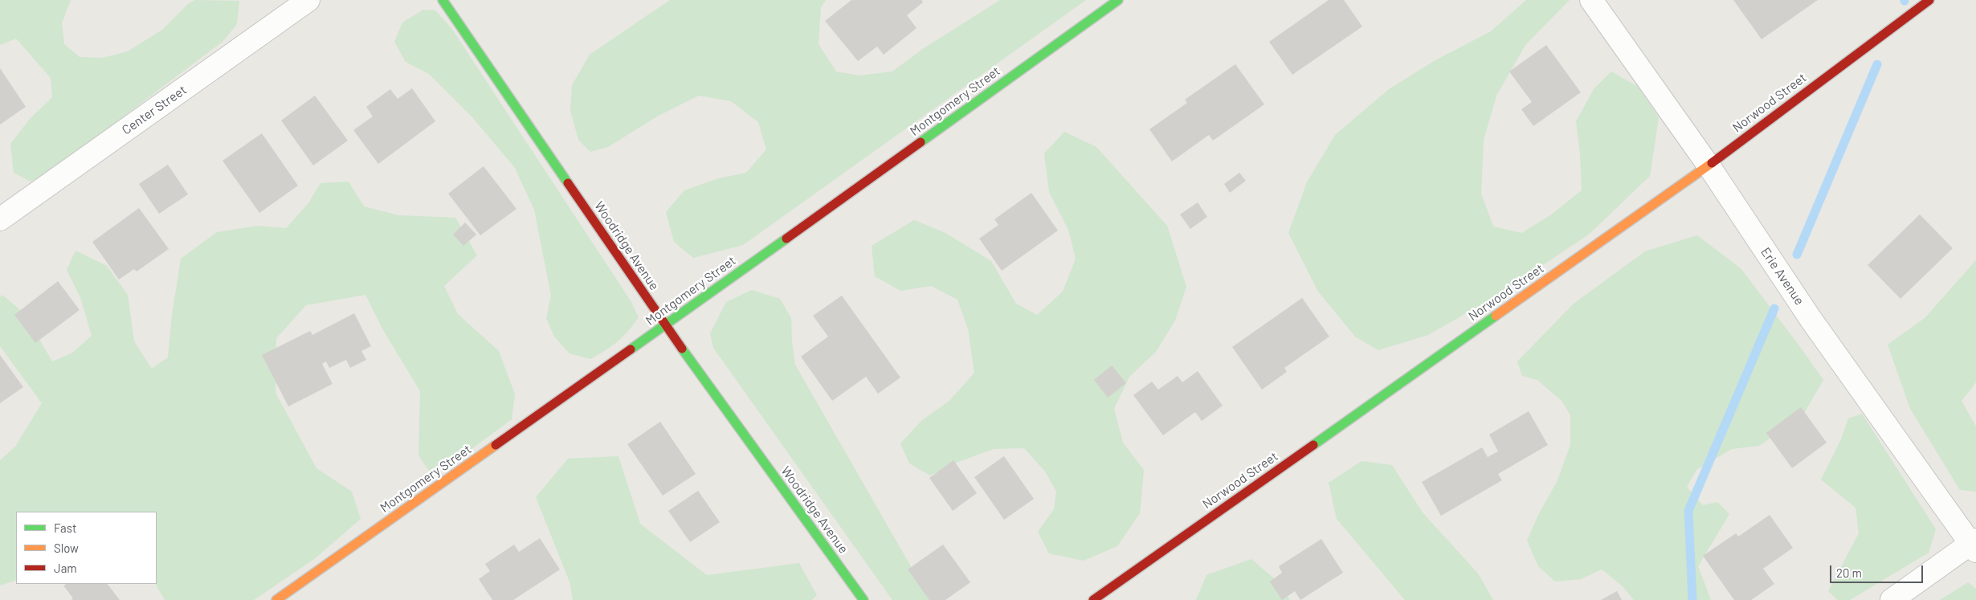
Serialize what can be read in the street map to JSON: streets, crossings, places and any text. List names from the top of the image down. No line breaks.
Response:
{"streets":{"street":["Montgomery Street","Norwood Street","Center Street","Woodridge Avenue","Erie Avenue"]},"crossings":[["Montgomery Street","Woodridge Avenue"],["Norwood Street","Erie Avenue"]],"legend":["Fast","Slow","Jam"],"scale_bar":"20 m"}
